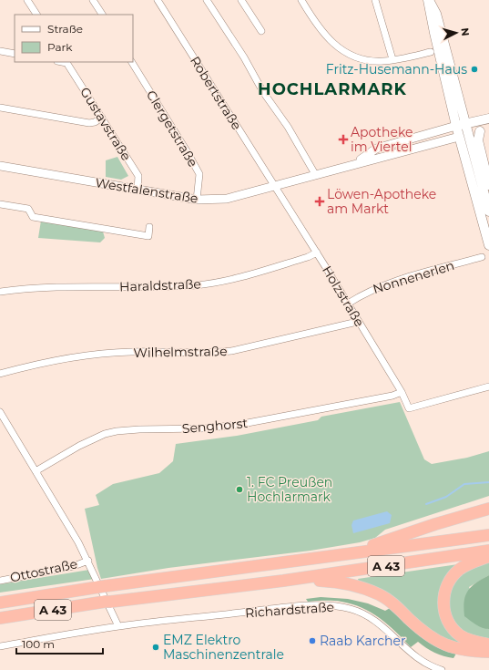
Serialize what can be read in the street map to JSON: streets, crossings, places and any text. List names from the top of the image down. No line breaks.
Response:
{"streets":{"highway":["A 43"],"main road":["Westfalenstraße"],"street":["Robertstraße","Gustavstraße","Clergetstraße","Nonnenerlen","Haraldstraße","Holzstraße","Wilhelmstraße","Senghorst","Ottostraße","Richardstraße"]},"crossings":[["Robertstraße","Westfalenstraße"],["Robertstraße","Holzstraße"],["Gustavstraße","Westfalenstraße"],["Clergetstraße","Westfalenstraße"],["Westfalenstraße","Holzstraße"],["Nonnenerlen","Holzstraße"],["Haraldstraße","Holzstraße"],["Holzstraße","Wilhelmstraße"],["Holzstraße","Senghorst"]],"districts":["HOCHLARMARK"],"places":{"other":["Fritz-Husemann-Haus","1. FC Preußen Hochlarmark","Raab Karcher","EMZ Elektro Maschinenzentrale"],"health":["Apotheke im Viertel","Löwen-Apotheke am Markt"]},"legend":["Straße","Park"],"scale_bar":"100 m","north":"right"}
